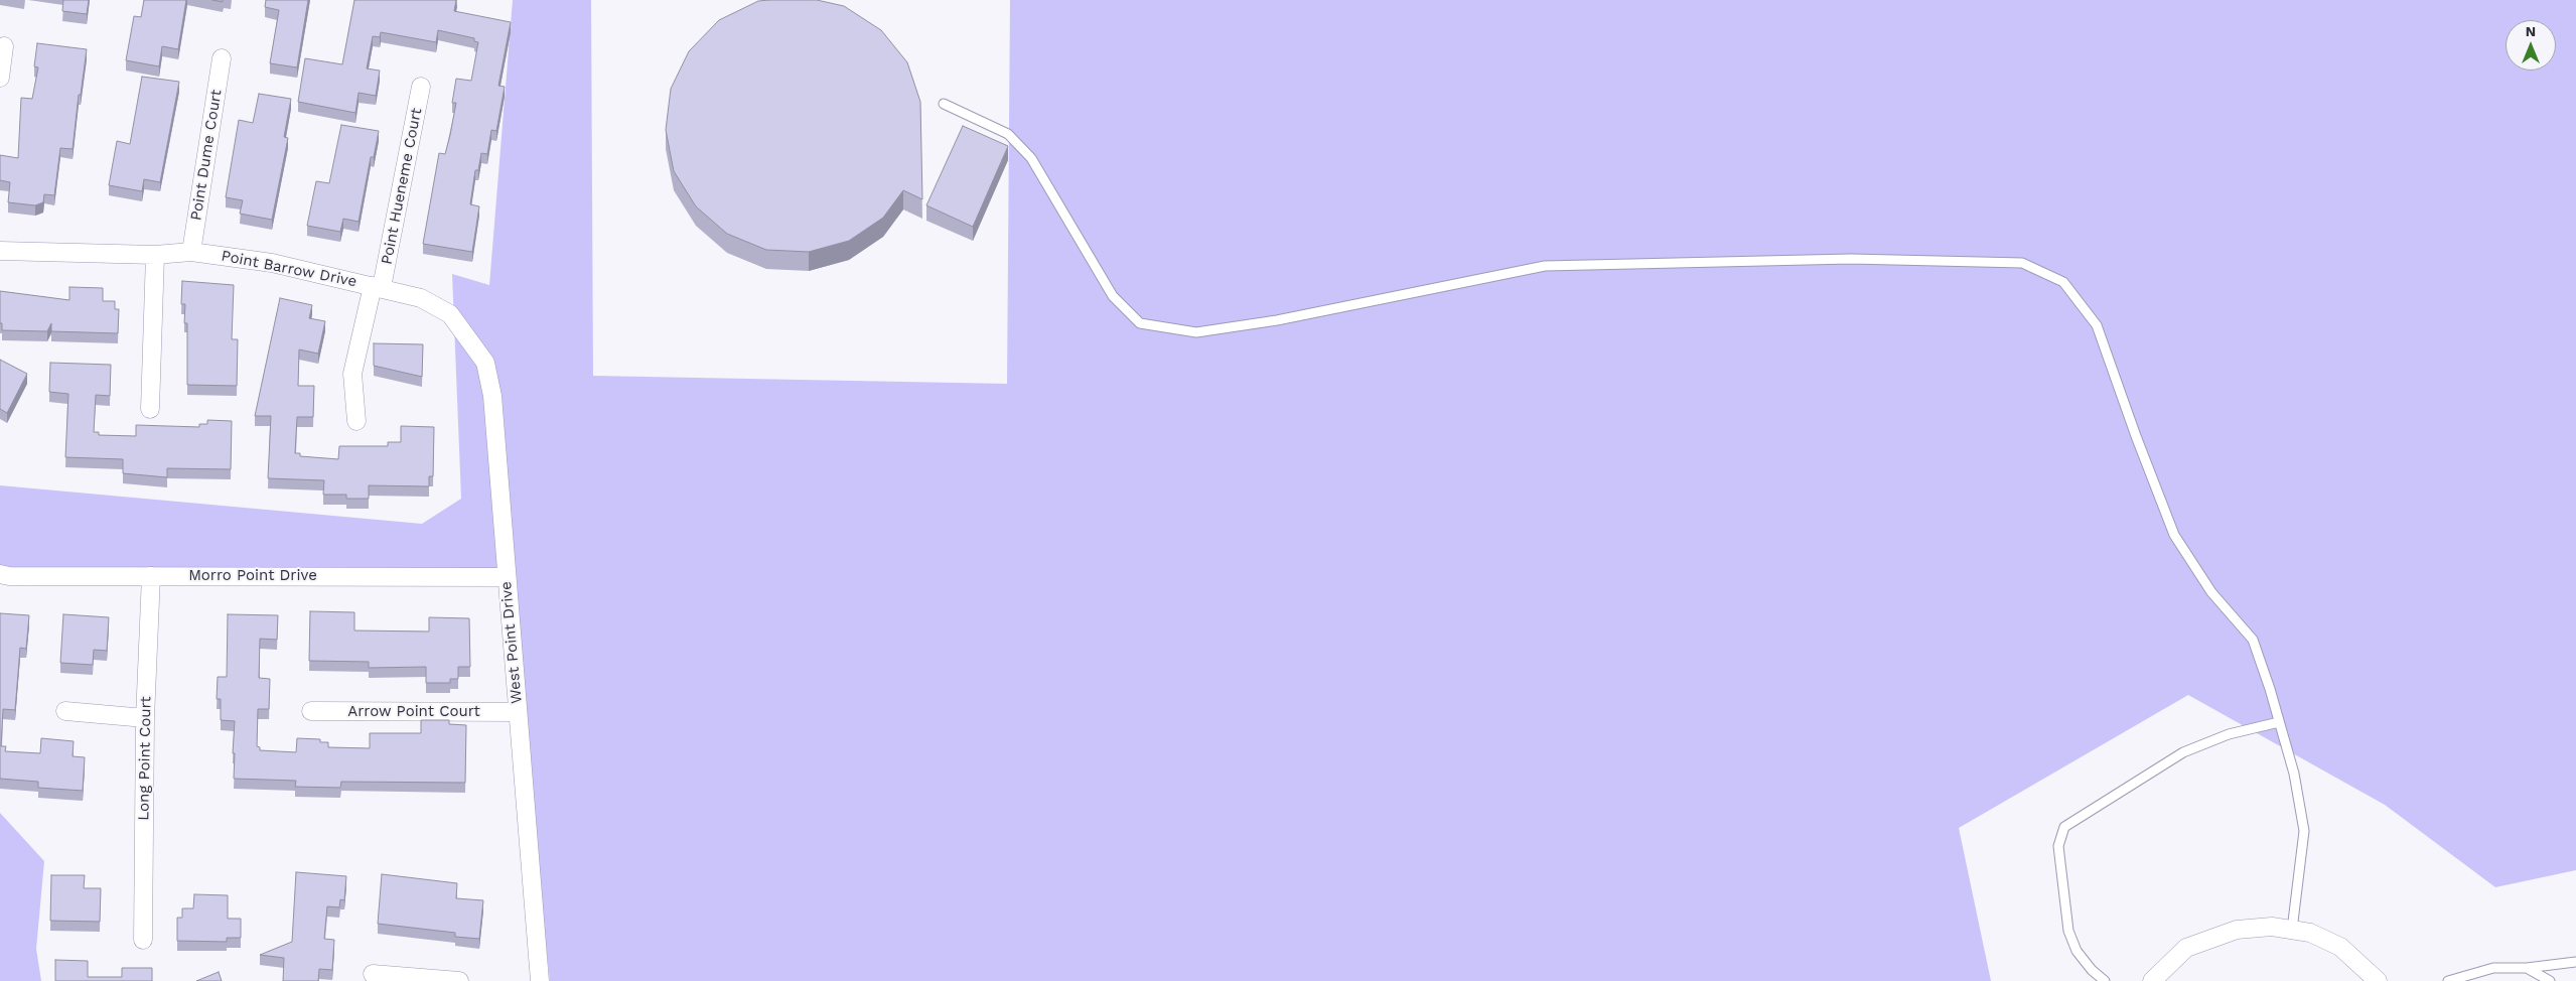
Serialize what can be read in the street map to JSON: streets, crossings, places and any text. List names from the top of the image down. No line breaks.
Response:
{"streets":{"street":["Point Dume Court","Point Hueneme Court","Point Barrow Drive","Morro Point Drive","West Point Drive","Arrow Point Court","Long Point Court"]},"crossings":[["Point Dume Court","Point Barrow Drive"],["Point Hueneme Court","Point Barrow Drive"],["Point Barrow Drive","West Point Drive"],["Morro Point Drive","West Point Drive"],["Morro Point Drive","Long Point Court"],["West Point Drive","Arrow Point Court"]],"north":"top"}
